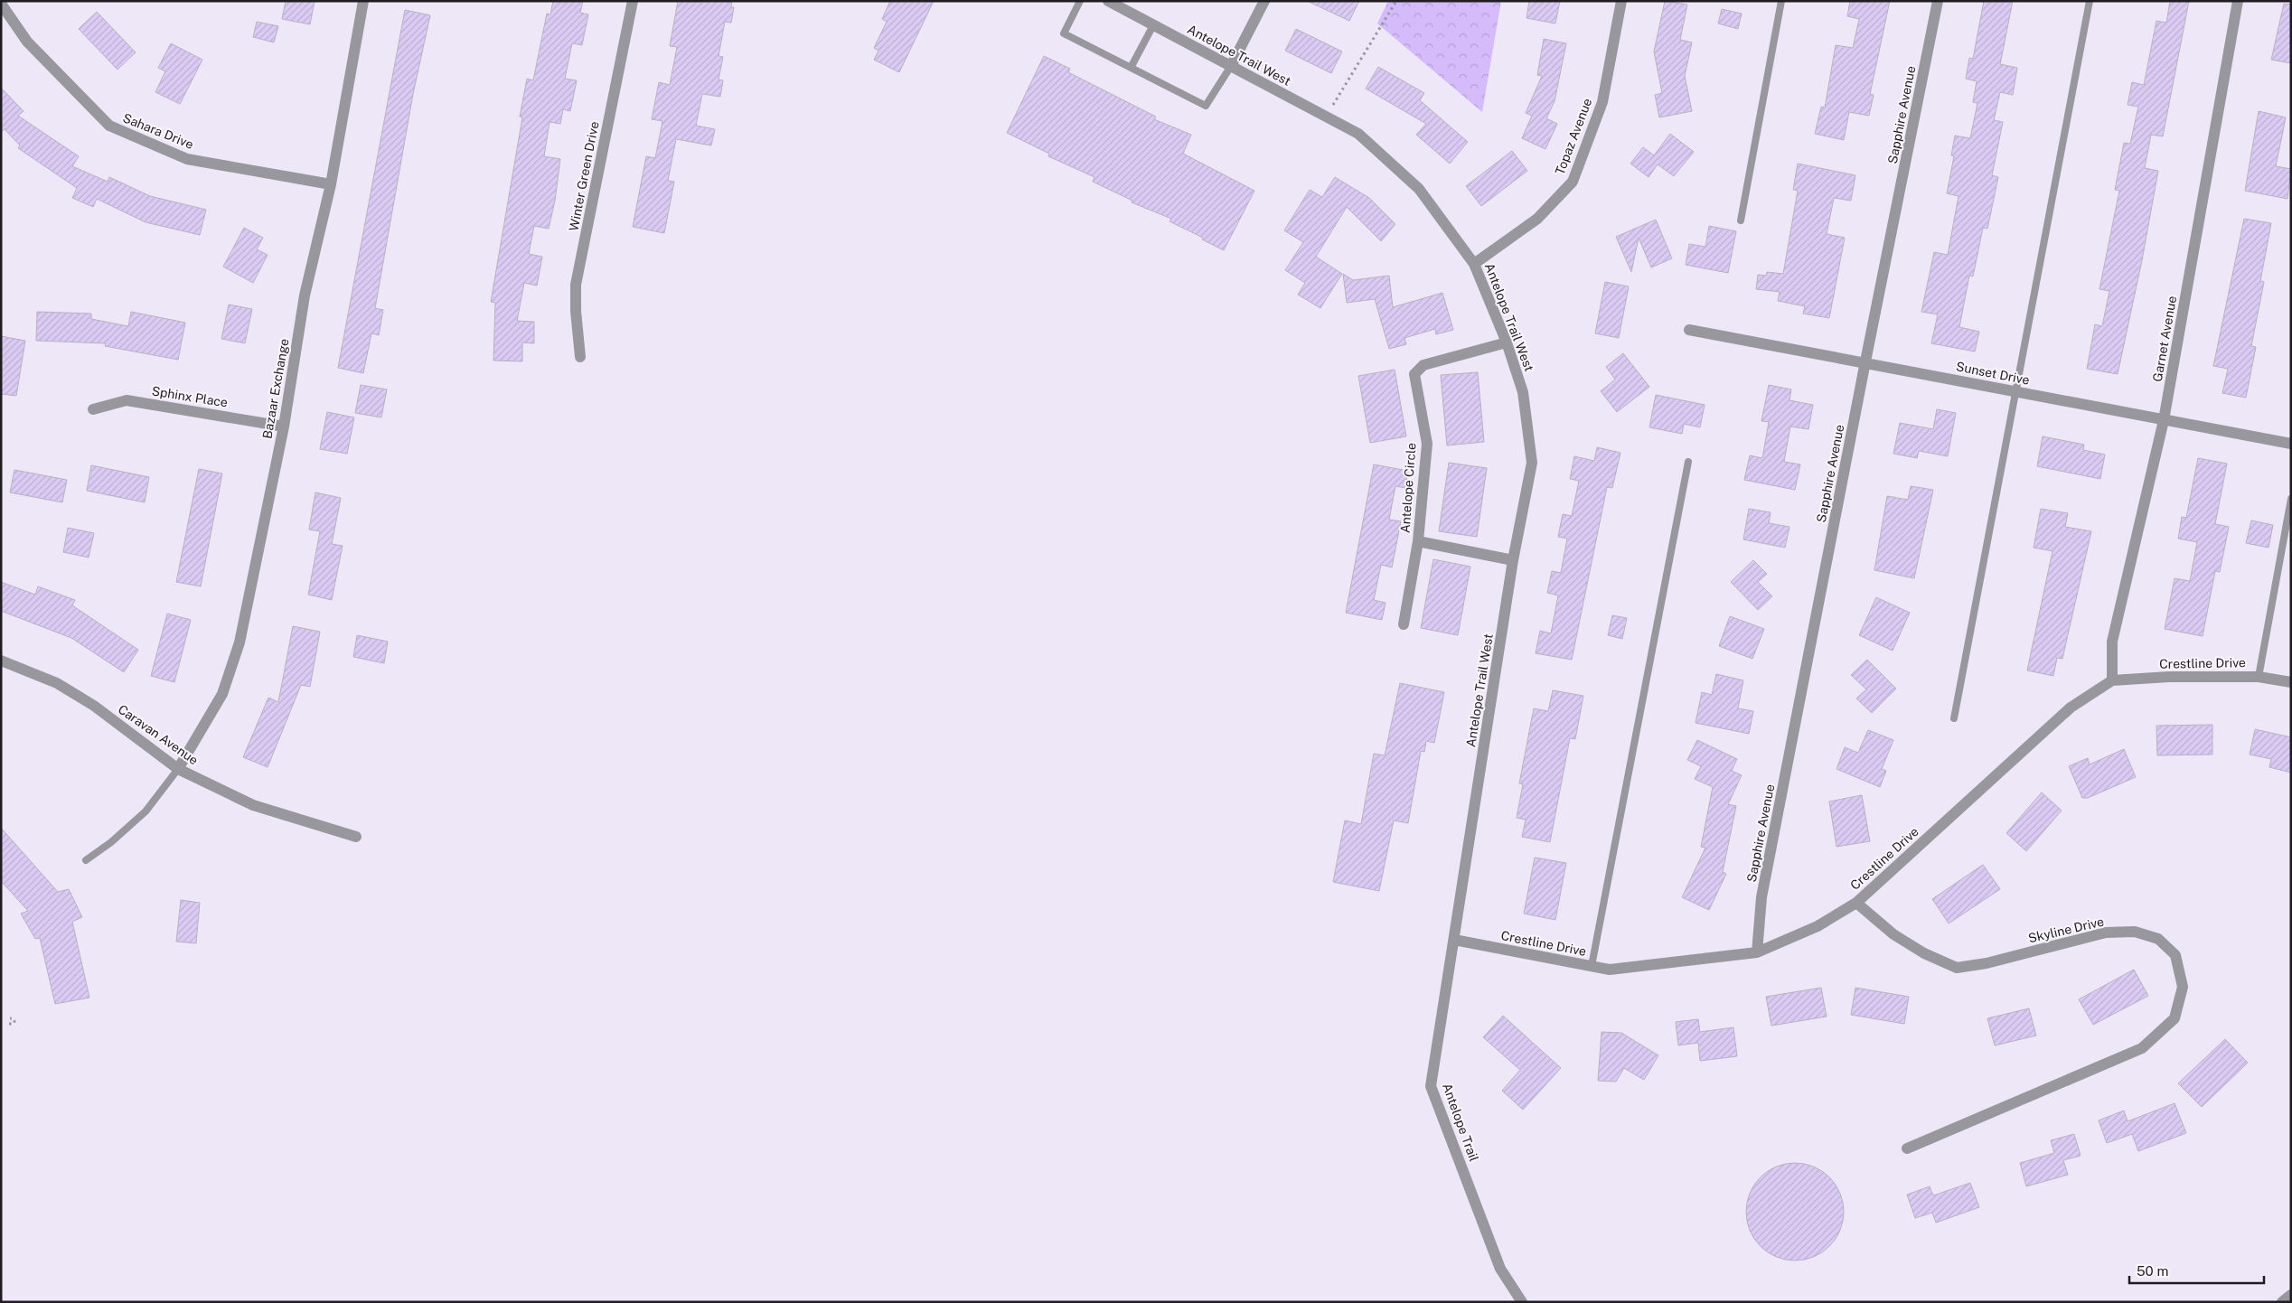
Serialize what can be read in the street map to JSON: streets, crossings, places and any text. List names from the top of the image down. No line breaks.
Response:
{"streets":{"street":["Antelope Trail West","Sapphire Avenue","Sahara Drive","Topaz Avenue","Winter Green Drive","Garnet Avenue","Sunset Drive","Bazaar Exchange","Sphinx Place","Antelope Circle","Crestline Drive","Caravan Avenue","Skyline Drive","Antelope Trail"]},"crossings":[["Antelope Trail West","Topaz Avenue"],["Antelope Trail West","Antelope Circle"],["Antelope Trail West","Crestline Drive"],["Antelope Trail West","Antelope Trail"],["Sapphire Avenue","Sunset Drive"],["Sapphire Avenue","Crestline Drive"],["Sahara Drive","Bazaar Exchange"],["Garnet Avenue","Sunset Drive"],["Garnet Avenue","Crestline Drive"],["Bazaar Exchange","Sphinx Place"],["Bazaar Exchange","Caravan Avenue"],["Crestline Drive","Skyline Drive"],["Crestline Drive","Antelope Trail"]],"scale_bar":"50 m"}
